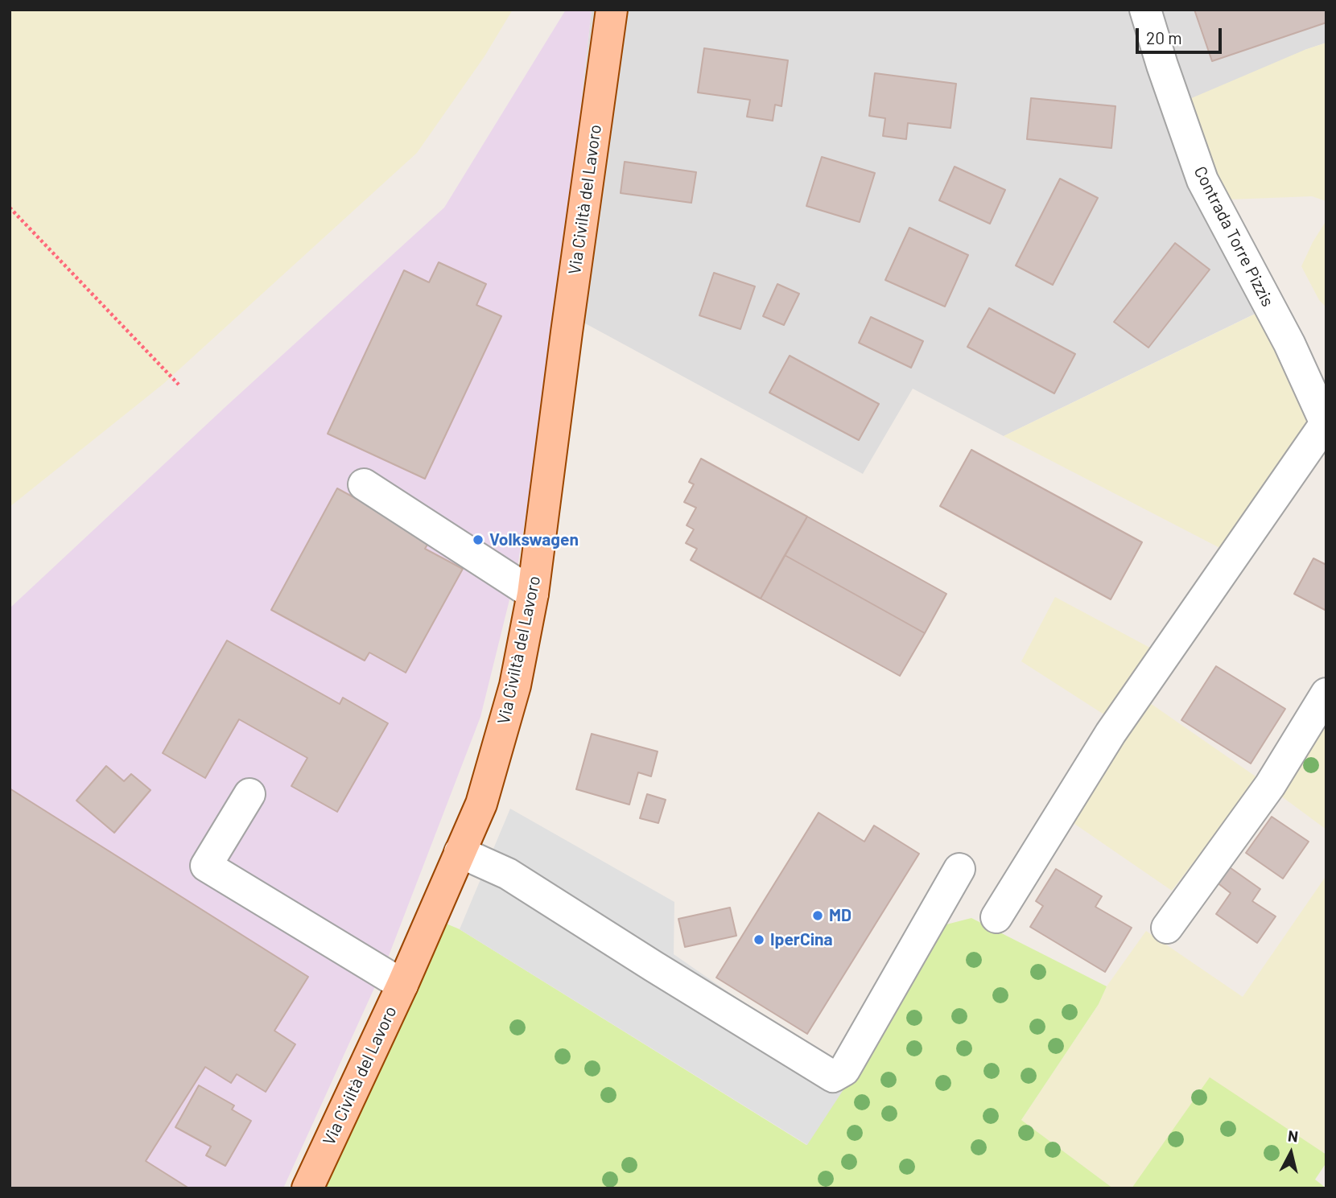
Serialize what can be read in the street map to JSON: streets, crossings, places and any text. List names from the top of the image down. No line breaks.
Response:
{"streets":{"main road":["Via Civiltà del Lavoro"],"street":["Contrada Torre Pizzis"]},"places":["Volkswagen","MD","IperCina"],"scale_bar":"20 m","north":"top"}
